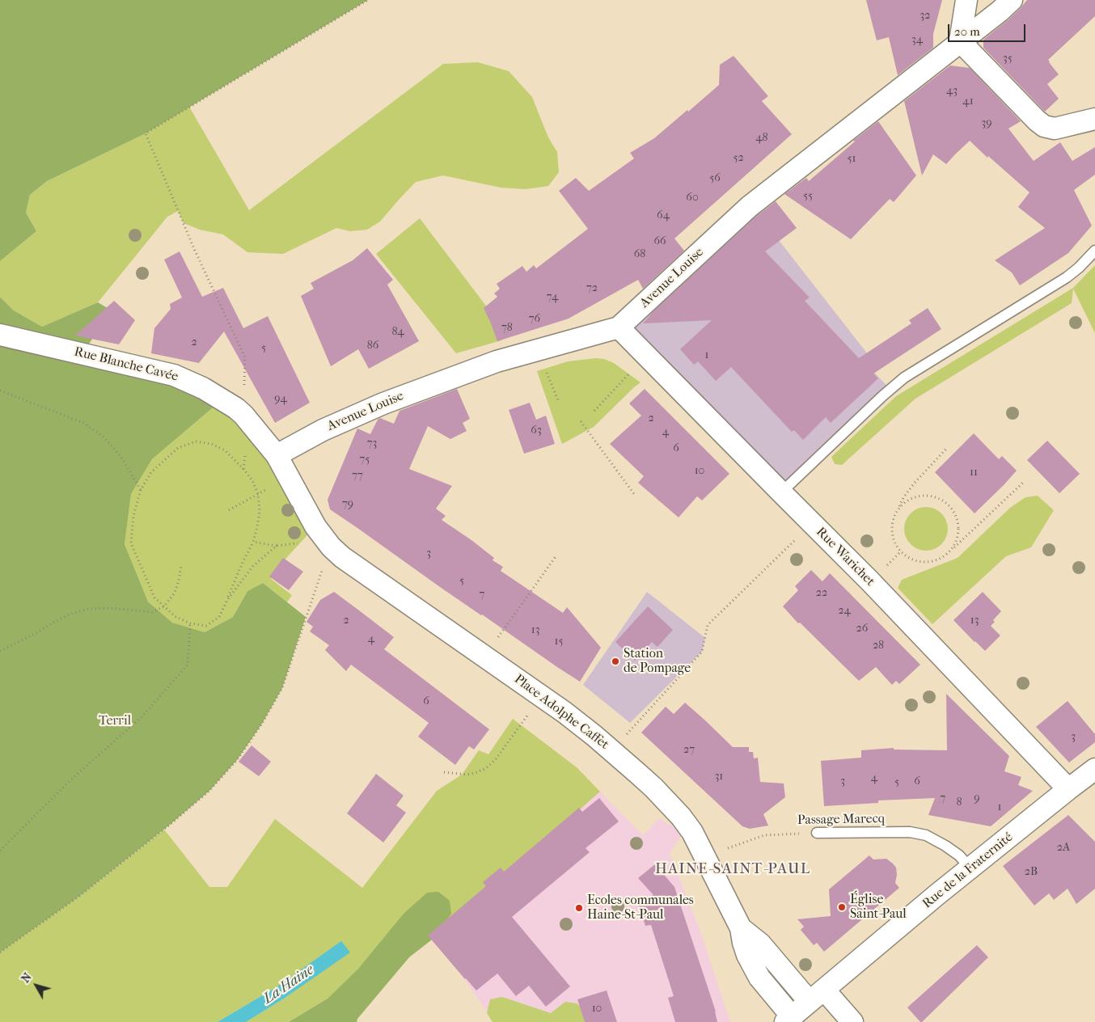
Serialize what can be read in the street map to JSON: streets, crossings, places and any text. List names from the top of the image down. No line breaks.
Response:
{"streets":{"street":["Avenue Louise","Rue Blanche Cavée","Rue Warichet","Place Adolphe Caffet","Rue de la Fraternité"],"lane":["Passage Marecq"]},"crossings":[["Avenue Louise","Rue Blanche Cavée"],["Avenue Louise","Rue Warichet"],["Avenue Louise","Place Adolphe Caffet"],["Rue Blanche Cavée","Place Adolphe Caffet"],["Rue Warichet","Rue de la Fraternité"],["Place Adolphe Caffet","Passage Marecq"],["Place Adolphe Caffet","Rue de la Fraternité"],["Passage Marecq","Rue de la Fraternité"]],"districts":["HAINE-SAINT-PAUL"],"water":["La Haine"],"parks":["Terril"],"places":["Station de Pompage","Église Saint-Paul","Ecoles communales Haine-St-Paul"],"house_numbers":["32","34","35","43","41","39","48","52","51","56","55","60","64","66","68","72","74","76","78","84","2","86","5","1","94","2","63","4","73","6","75","10","11","77","79","3","5","22","7","24","2","13","26","13","4","15","28","6","3","27","31","4","3","6","5","7","9","8","1","2A","2B","10"],"scale_bar":"20 m","north":"top left"}
